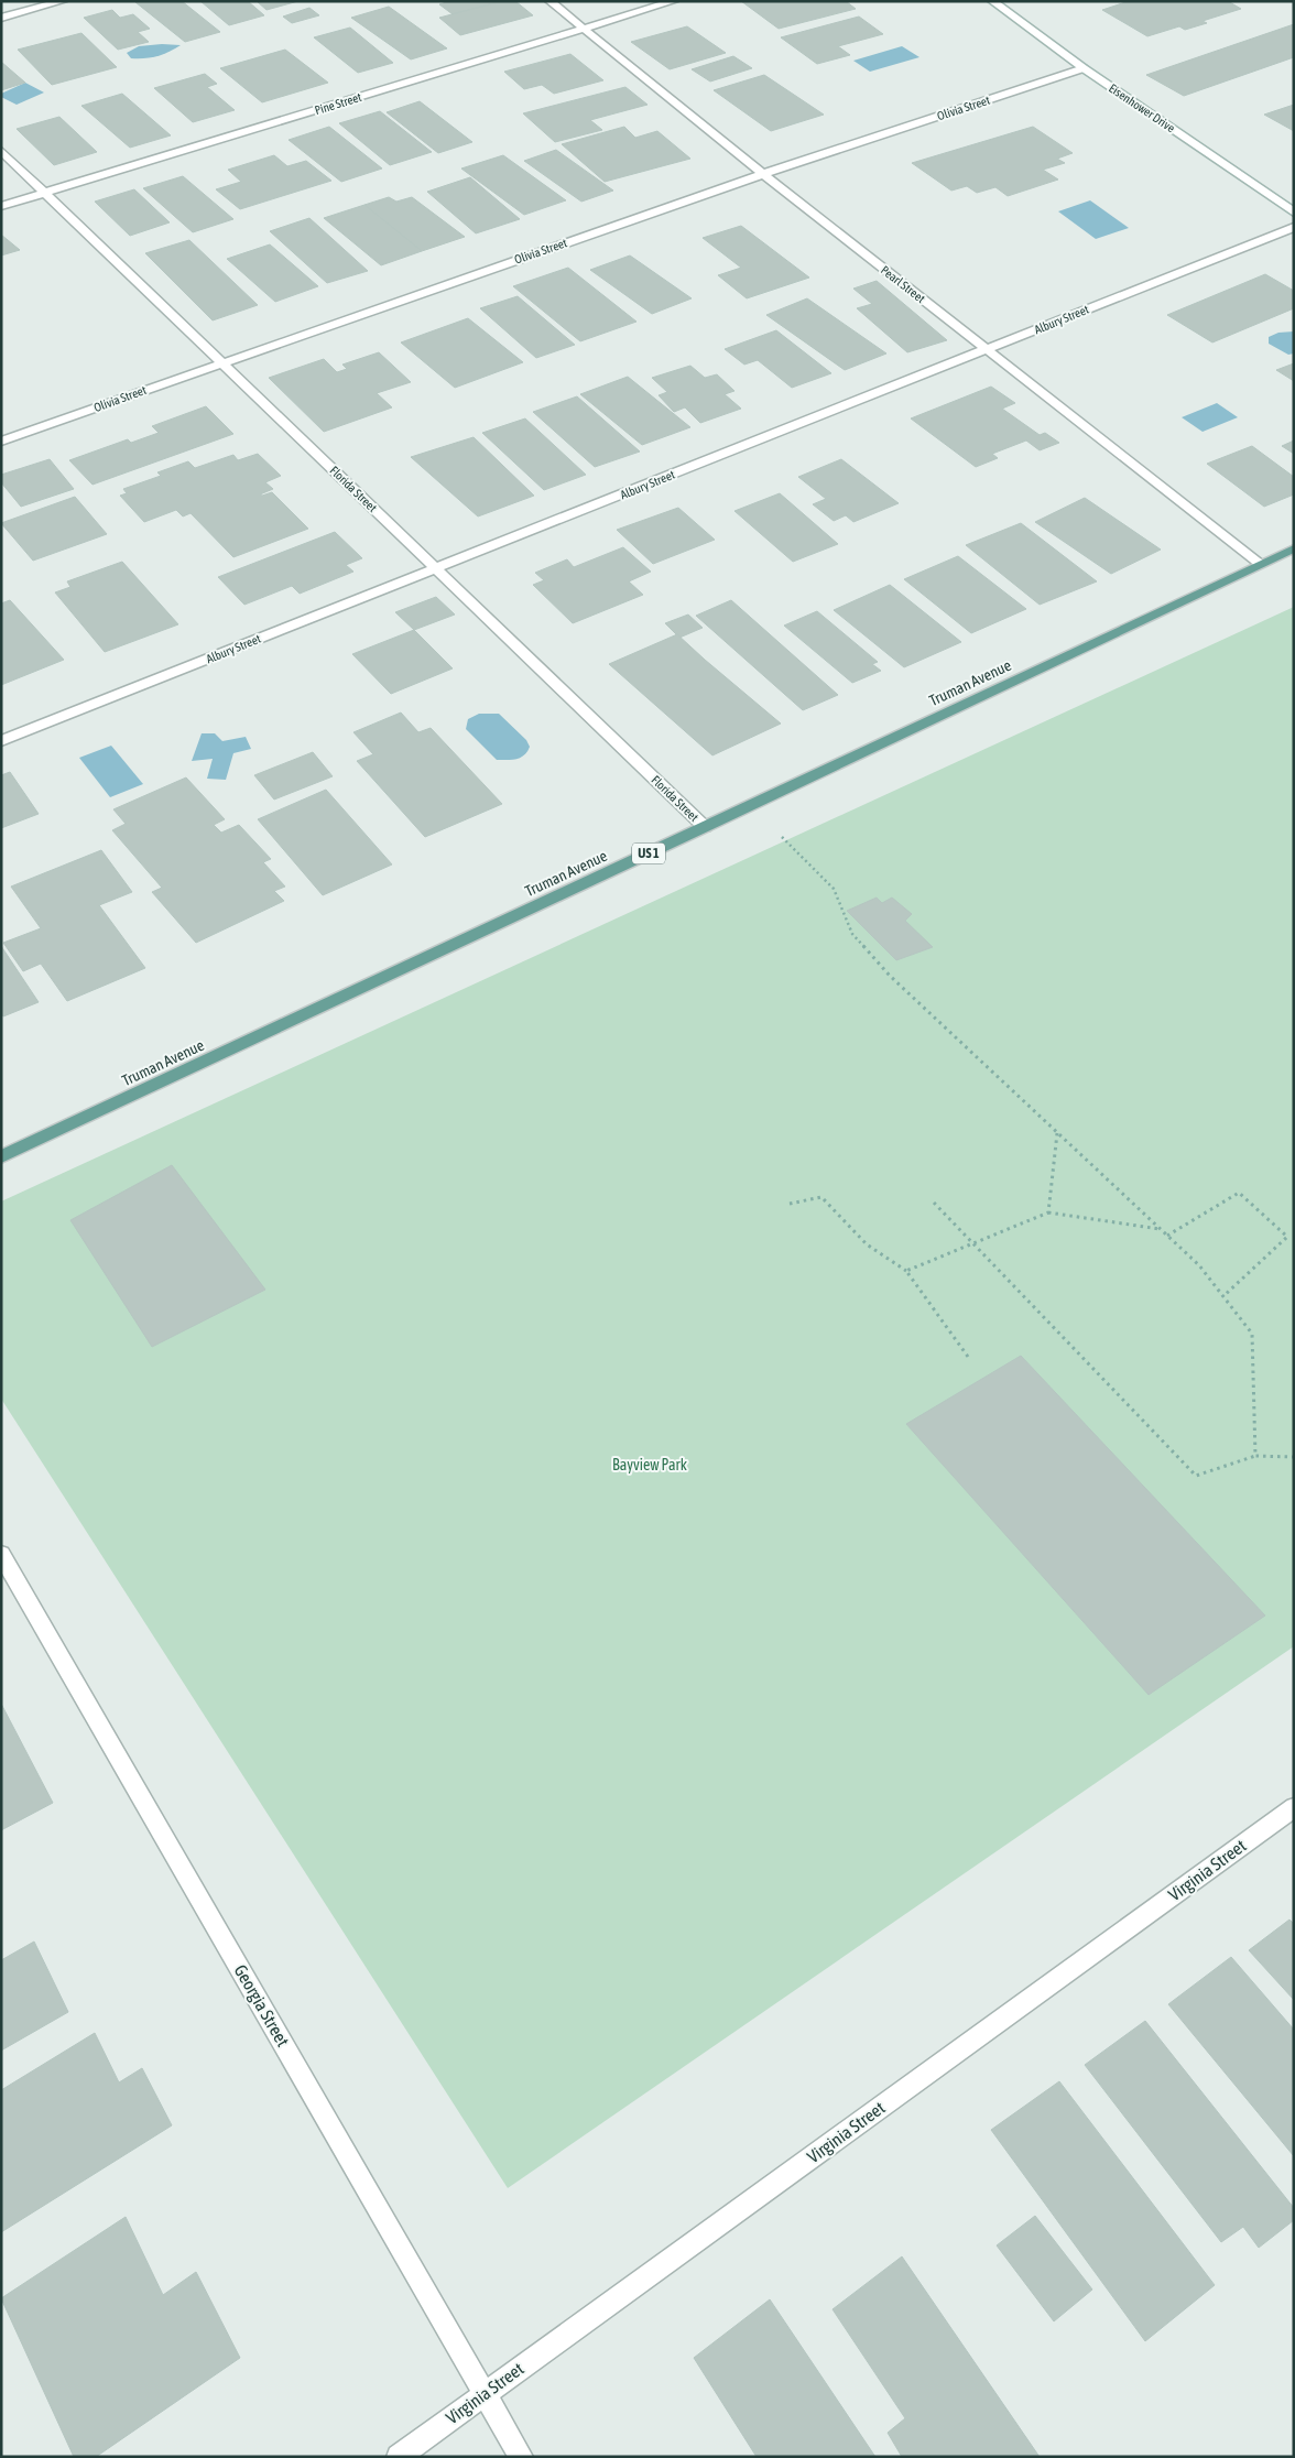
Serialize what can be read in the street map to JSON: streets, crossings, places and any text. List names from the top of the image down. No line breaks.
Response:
{"streets":{"main road":["Truman Avenue","US 1"],"street":["Pine Street","Olivia Street","Eisenhower Drive","Pearl Street","Albury Street","Florida Street","Virginia Street","Georgia Street"]},"crossings":[["Pine Street","Pearl Street"],["Pine Street","Florida Street"],["Olivia Street","Eisenhower Drive"],["Olivia Street","Pearl Street"],["Olivia Street","Florida Street"],["Pearl Street","Albury Street"],["Pearl Street","Truman Avenue"],["Albury Street","Florida Street"],["Florida Street","Truman Avenue"],["Virginia Street","Georgia Street"]],"parks":["Bayview Park"]}
